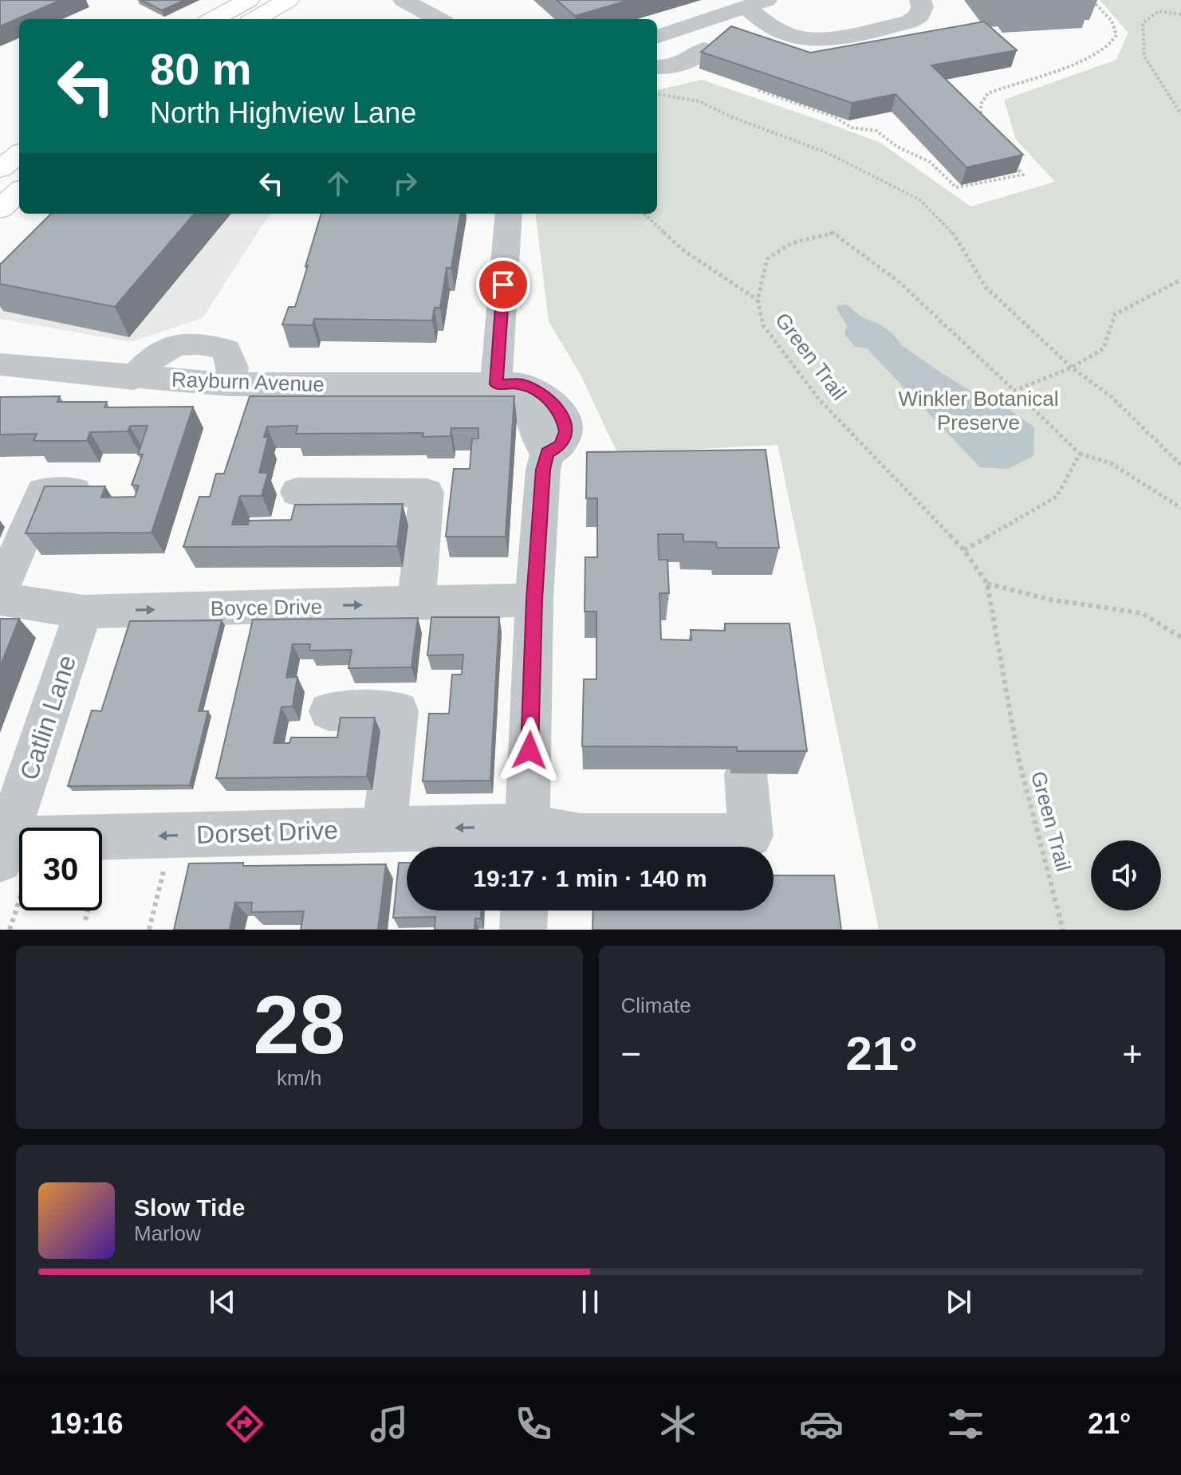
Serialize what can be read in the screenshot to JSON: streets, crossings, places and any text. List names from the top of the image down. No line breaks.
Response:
{"streets":{"street":["Rayburn Avenue","Boyce Drive","Catlin Lane","Dorset Drive"],"path":["Green Trail"]},"crossings":[["Boyce Drive","Catlin Lane"],["Catlin Lane","Dorset Drive"]],"one_way":["Boyce Drive","Dorset Drive"],"parks":["Winkler Botanical Preserve"],"page":{"turn":["80 m","North Highview Lane"],"limit":"30","trip":"19:17 · 1 min · 140 m","tile":[["28","km/h"],"Climate"],"heat":["−","21°","+"],"song":["Slow Tide","Marlow"],"tabs":["19:16","21°"]}}
